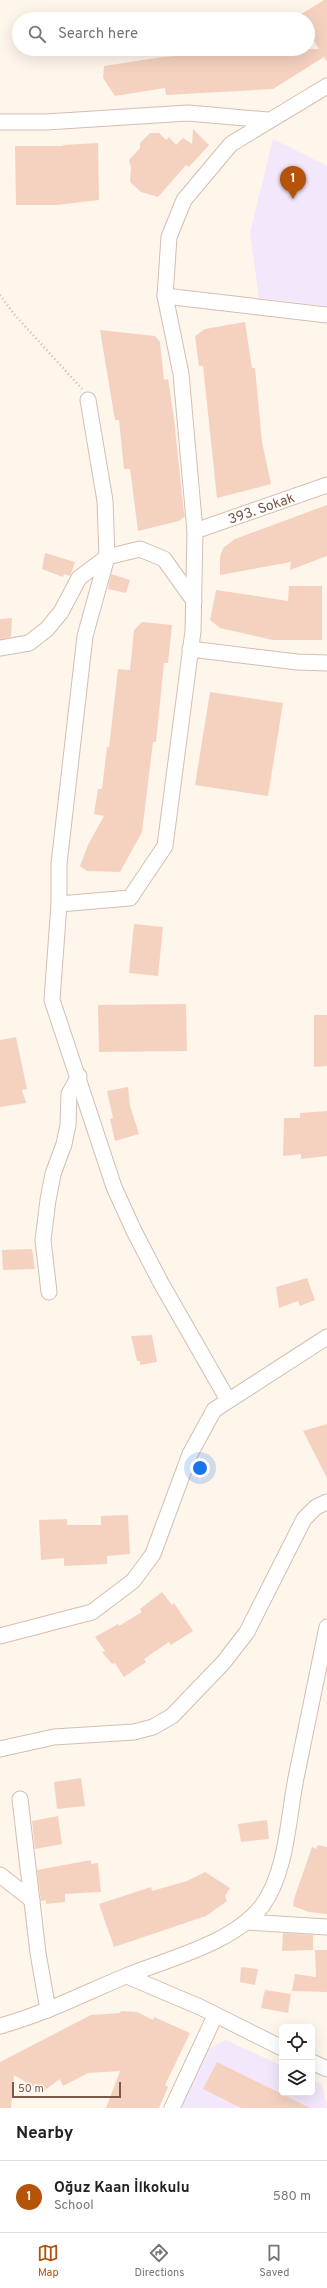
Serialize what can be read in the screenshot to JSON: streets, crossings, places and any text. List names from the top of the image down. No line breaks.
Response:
{"streets":{"street":["393. Sokak"]},"scale_bar":"50 m","page":{"search":"Search here","pins":"1","scale":"50 m","heading":"Nearby","list":[{"mark":"1","name":"Oğuz Kaan İlkokulu","note":"School","value":"580 m"}],"nav":["Map","Directions","Saved"]}}
